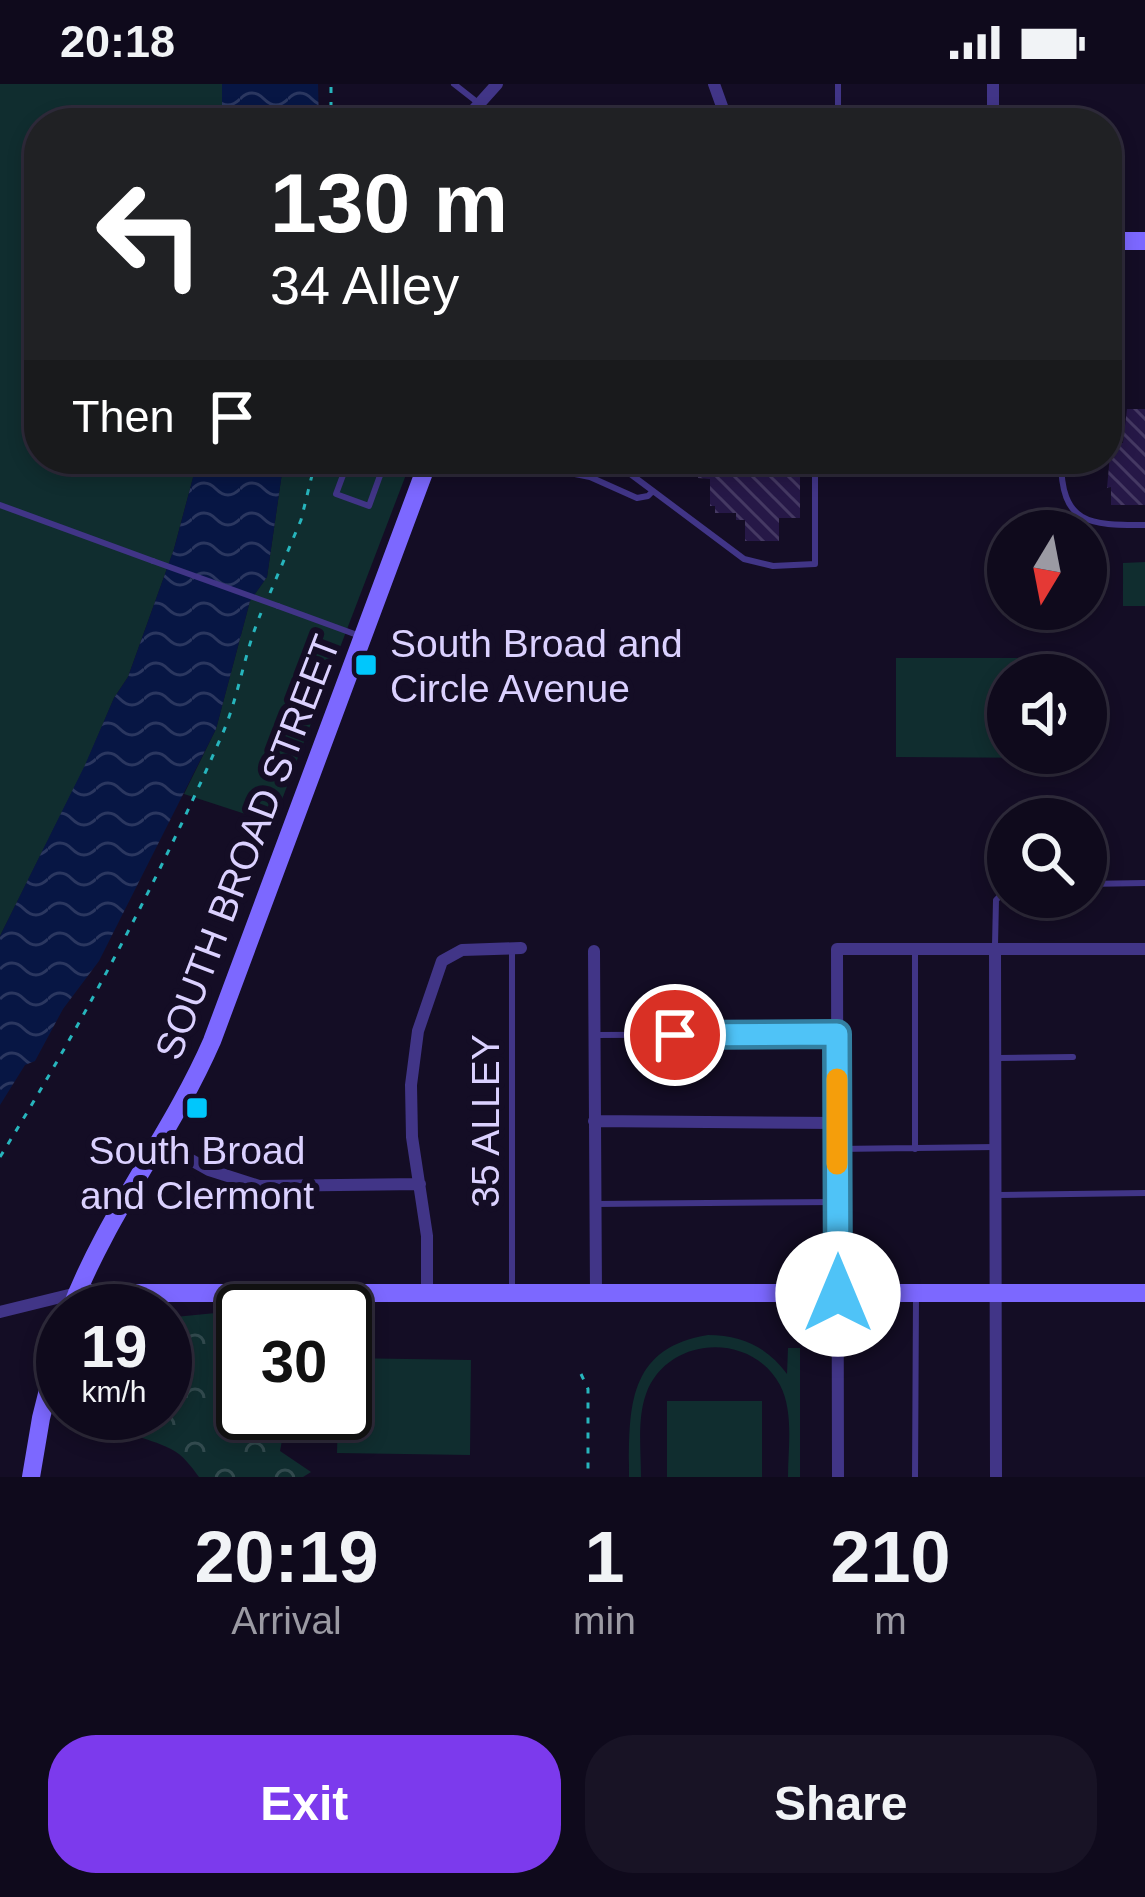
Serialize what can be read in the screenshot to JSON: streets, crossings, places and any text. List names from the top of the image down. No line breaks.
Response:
{"streets":{"main road":["SOUTH BROAD STREET"],"lane":["35 ALLEY"]},"places":{"transit":["South Broad and Circle Avenue","South Broad and Clermont"]},"north":"bottom","page":{"status":"20:18","turn":["130 m","34 Alley"],"then":"Then","speed":"19 km/h","limit":"30","eta":["20:19","Arrival","1","min","210","m"],"buttons":["Exit","Share"]}}
